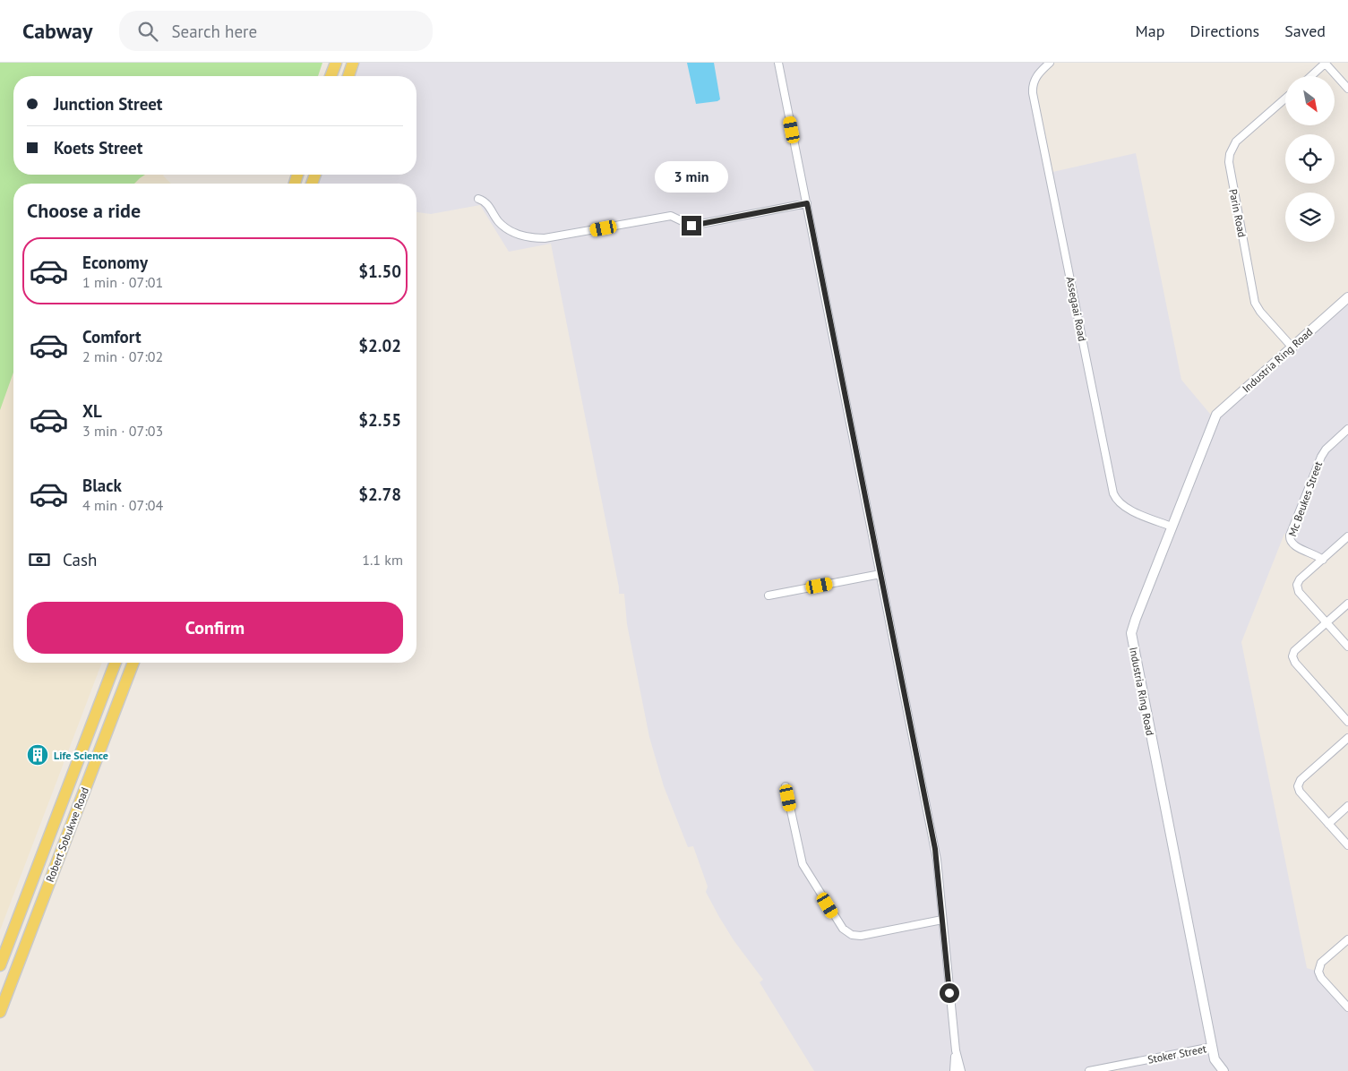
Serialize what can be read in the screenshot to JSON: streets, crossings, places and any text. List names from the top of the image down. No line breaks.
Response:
{"streets":{"main road":["Robert Sobukwe Road"],"street":["Parin Road","Assegaai Road","Industria Ring Road","Mc Beukes Street","Stoker Street"]},"crossings":[["Parin Road","Industria Ring Road"],["Assegaai Road","Industria Ring Road"],["Industria Ring Road","Stoker Street"]],"places":{"building":["Life Science"]},"north":"bottom right","page":{"header":"Cabway","search":"Search here","nav":["Map","Directions","Saved"],"banner":["Junction Street","Koets Street"],"bubble":"3 min","heading":"Choose a ride","list":[{"name":"Economy","note":"1 min · 07:01","value":"$1.50"},{"name":"Comfort","note":"2 min · 07:02","value":"$2.02"},{"name":"XL","note":"3 min · 07:03","value":"$2.55"},{"name":"Black","note":"4 min · 07:04","value":"$2.78"}],"pay":["Cash","1.1 km"],"buttons":"Confirm"}}
